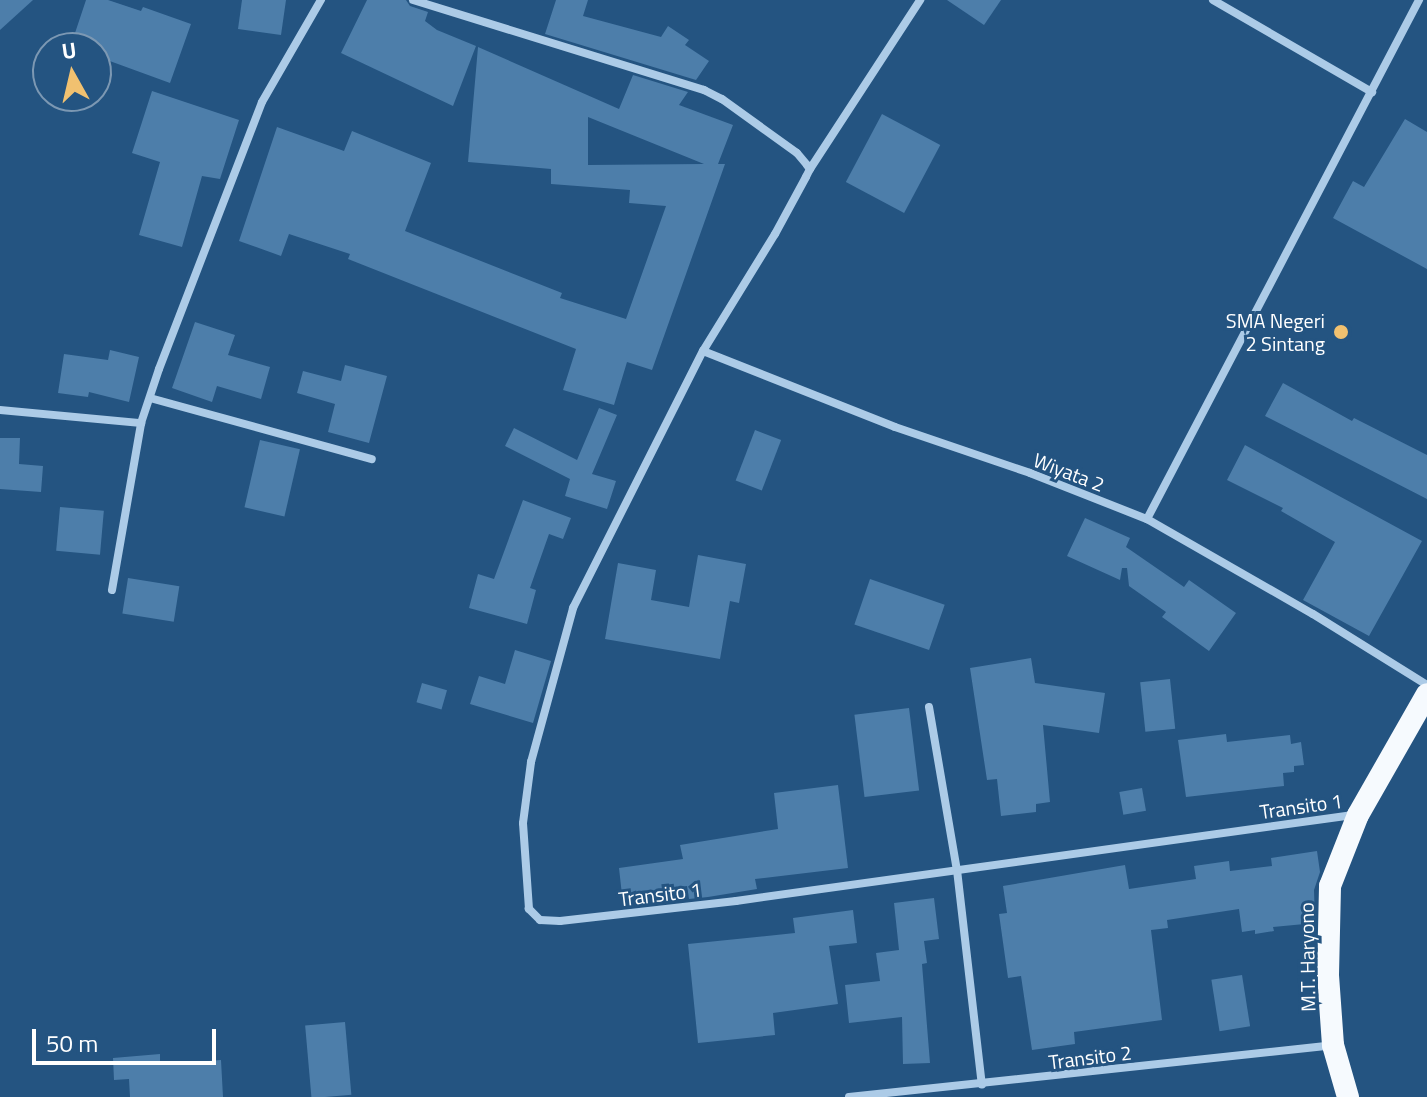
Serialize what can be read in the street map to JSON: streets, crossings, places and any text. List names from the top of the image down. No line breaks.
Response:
{"streets":{"highway":["M.T. Haryono"],"street":["Wiyata 2","Transito 1","Transito 2"]},"crossings":[["Wiyata 2","Transito 1"],["Transito 1","M.T. Haryono"],["M.T. Haryono","Transito 2"]],"places":["SMA Negeri 2 Sintang"],"scale_bar":"50 m","north":"top"}
